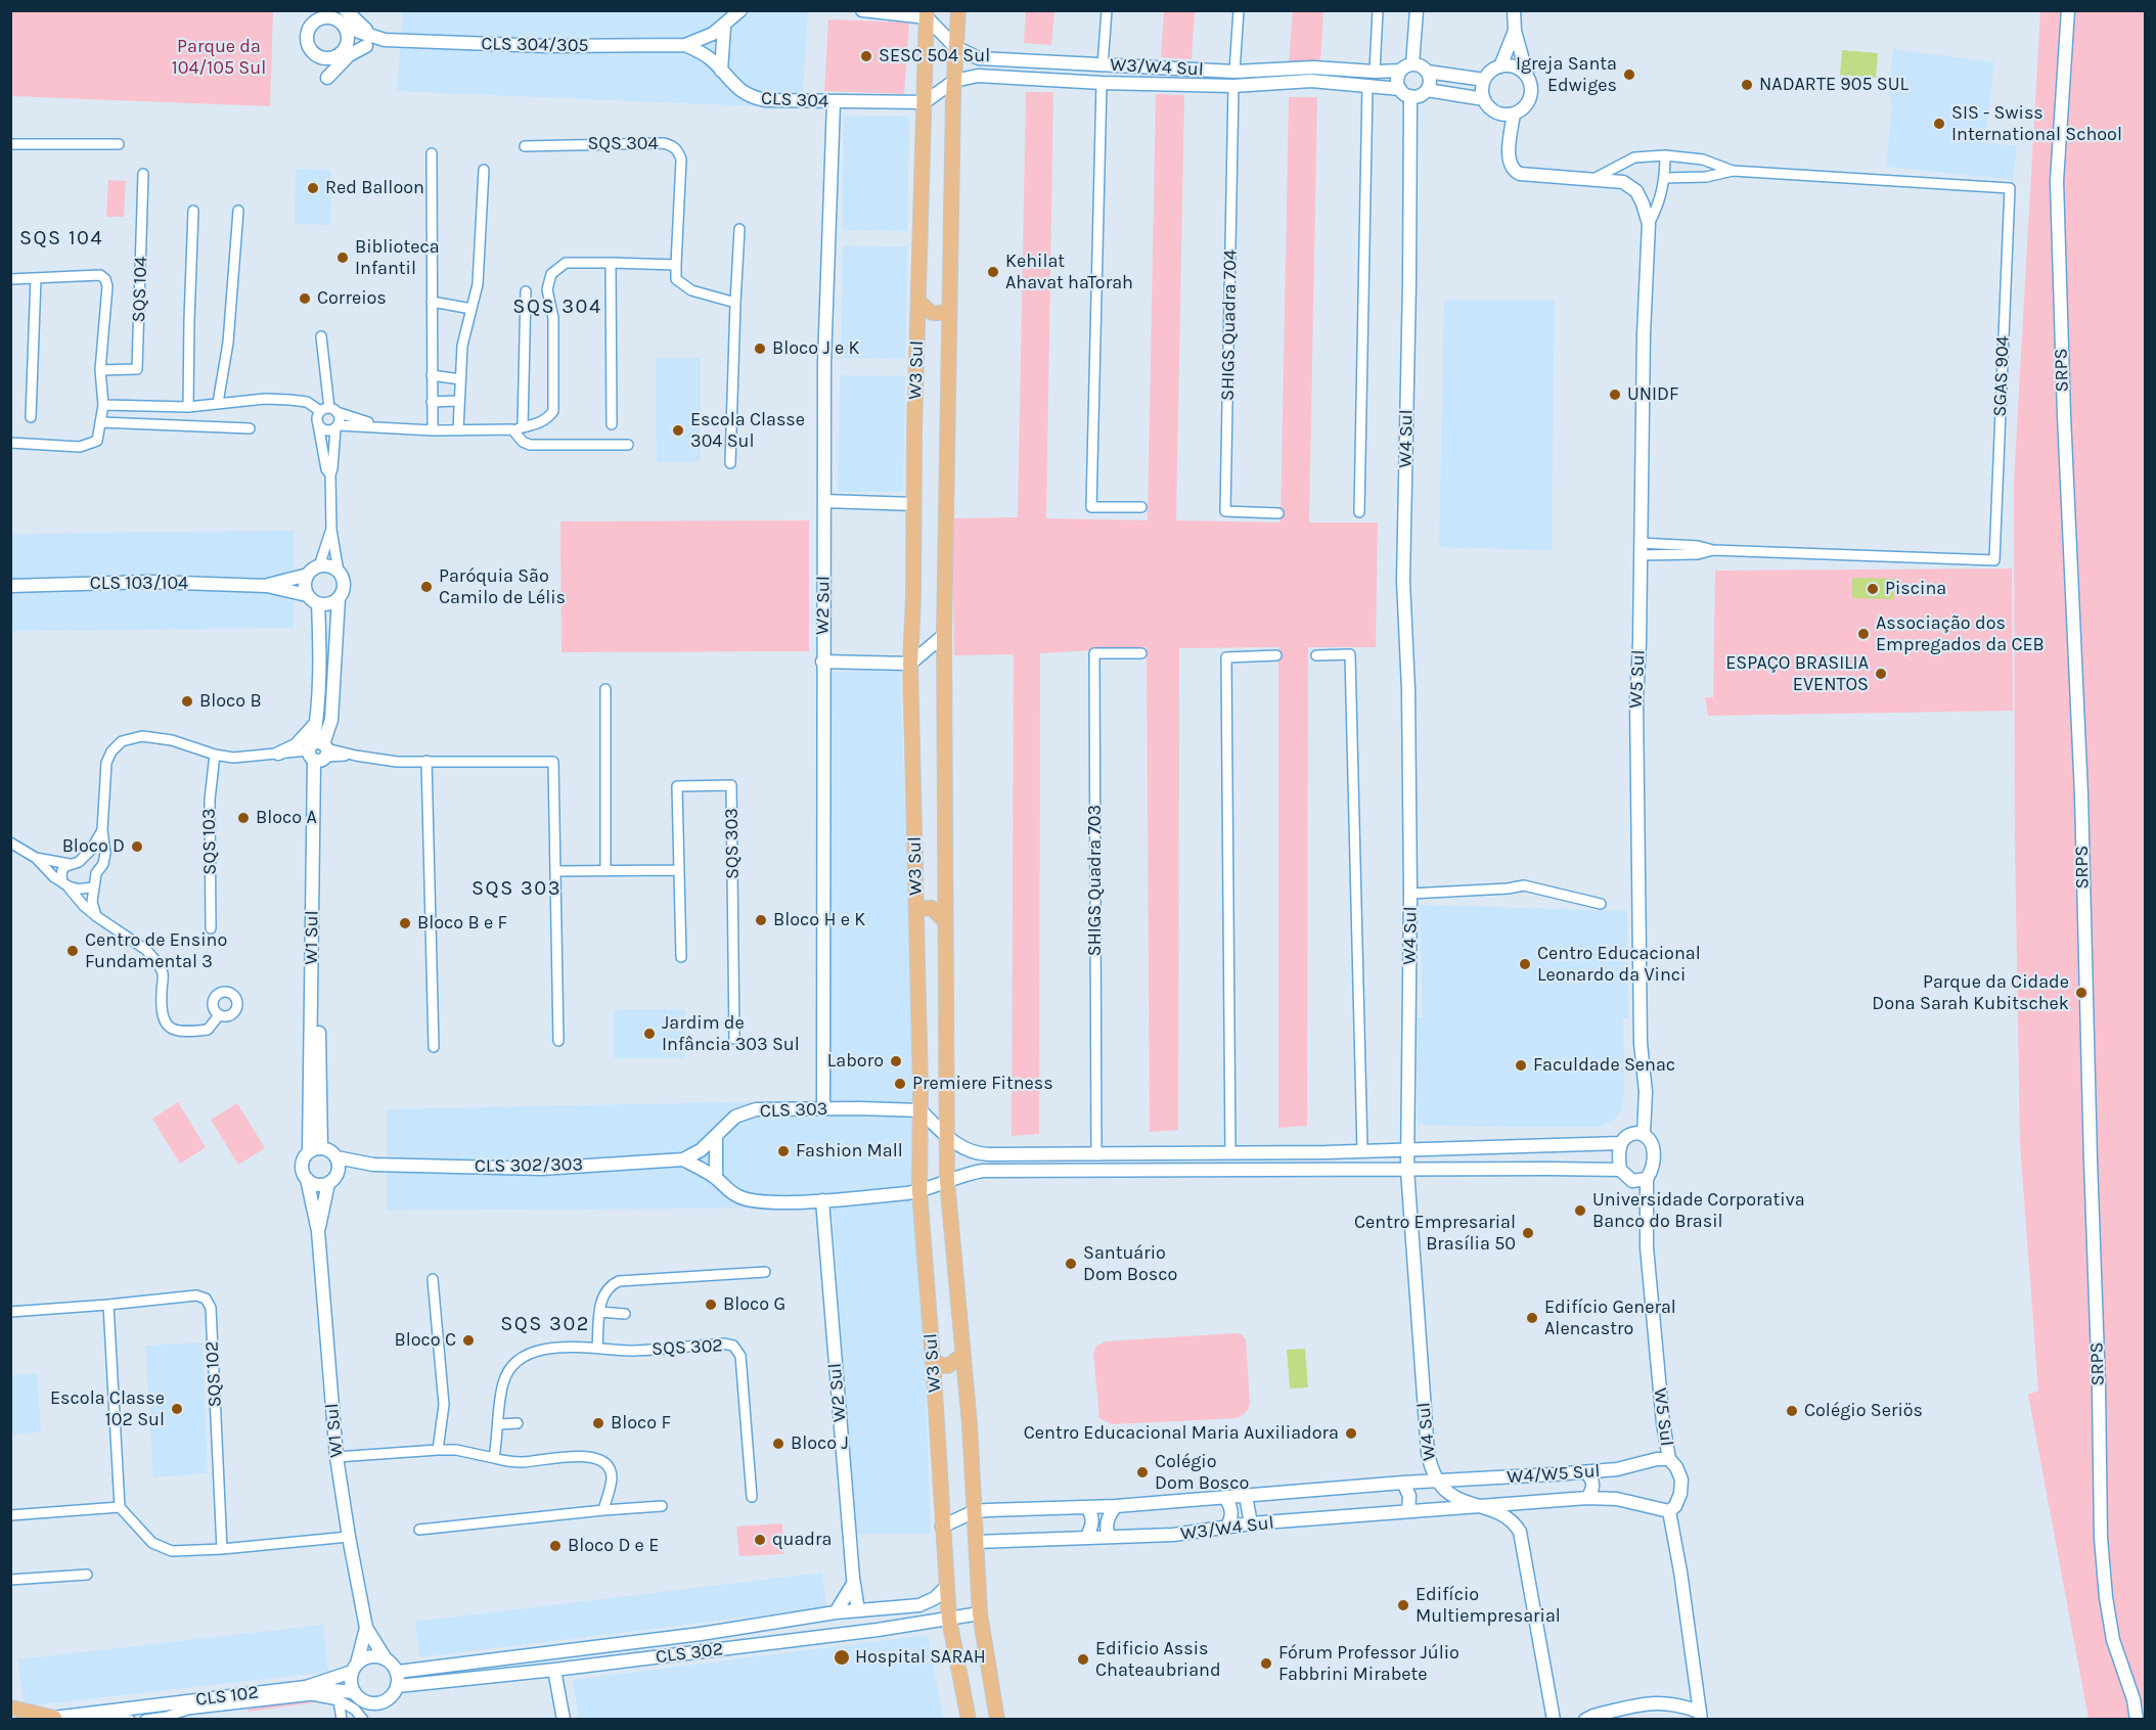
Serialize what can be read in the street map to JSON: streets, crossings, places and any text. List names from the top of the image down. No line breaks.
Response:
{"streets":{"main road":["CLS 304/305","W3/W4 Sul","CLS 304","W3 Sul","SRPS","W4 Sul","CLS 103/104","W2 Sul","W5 Sul","W1 Sul","CLS 303","CLS 302/303","W4/W5 Sul","CLS 302","CLS 102"],"street":["SQS 304","SQS 104","SHIGS Quadra 704","SGAS 904","SQS 103","SQS 303","SHIGS Quadra 703","SQS 302","SQS 102"]},"crossings":[["CLS 304/305","CLS 304"],["W3/W4 Sul","CLS 304"],["W3/W4 Sul","SHIGS Quadra 704"],["W3/W4 Sul","W3 Sul"],["W3/W4 Sul","W4 Sul"],["W3/W4 Sul","W4/W5 Sul"],["CLS 304","W3 Sul"],["CLS 304","W2 Sul"],["W3 Sul","CLS 303"],["W3 Sul","CLS 302"],["SGAS 904","W5 Sul"],["W4 Sul","W4/W5 Sul"],["CLS 103/104","W1 Sul"],["W2 Sul","CLS 303"],["W2 Sul","CLS 302"],["W5 Sul","W4/W5 Sul"],["W1 Sul","CLS 302/303"],["W1 Sul","CLS 302"],["W1 Sul","CLS 102"],["CLS 303","CLS 302/303"],["CLS 302","CLS 102"]],"districts":["SQS 104","SQS 304","SQS 303","SQS 302"],"parks":["Parque da 104/105 Sul"],"places":["SESC 504 Sul","Igreja Santa Edwiges","NADARTE 905 SUL","SIS - Swiss International School","Red Balloon","Biblioteca Infantil","Kehilat Ahavat haTorah","Correios","Bloco J e K","UNIDF","Escola Classe 304 Sul","Paróquia São Camilo de Lélis","Piscina","Associação dos Empregados da CEB","ESPAÇO BRASILIA EVENTOS","Bloco B","Bloco A","Bloco D","Bloco H e K","Bloco B e F","Centro de Ensino Fundamental 3","Centro Educacional Leonardo da Vinci","Parque da Cidade Dona Sarah Kubitschek","Jardim de Infância 303 Sul","Laboro","Faculdade Senac","Premiere Fitness","Fashion Mall","Universidade Corporativa Banco do Brasil","Centro Empresarial Brasília 50","Santuário Dom Bosco","Bloco G","Edifício General Alencastro","Bloco C","Escola Classe 102 Sul","Colégio Seriös","Bloco F","Centro Educacional Maria Auxiliadora","Bloco J","Colégio Dom Bosco","quadra","Bloco D e E","Edifício Multiempresarial","Hospital SARAH","Edificio Assis Chateaubriand","Fórum Professor Júlio Fabbrini Mirabete"]}
